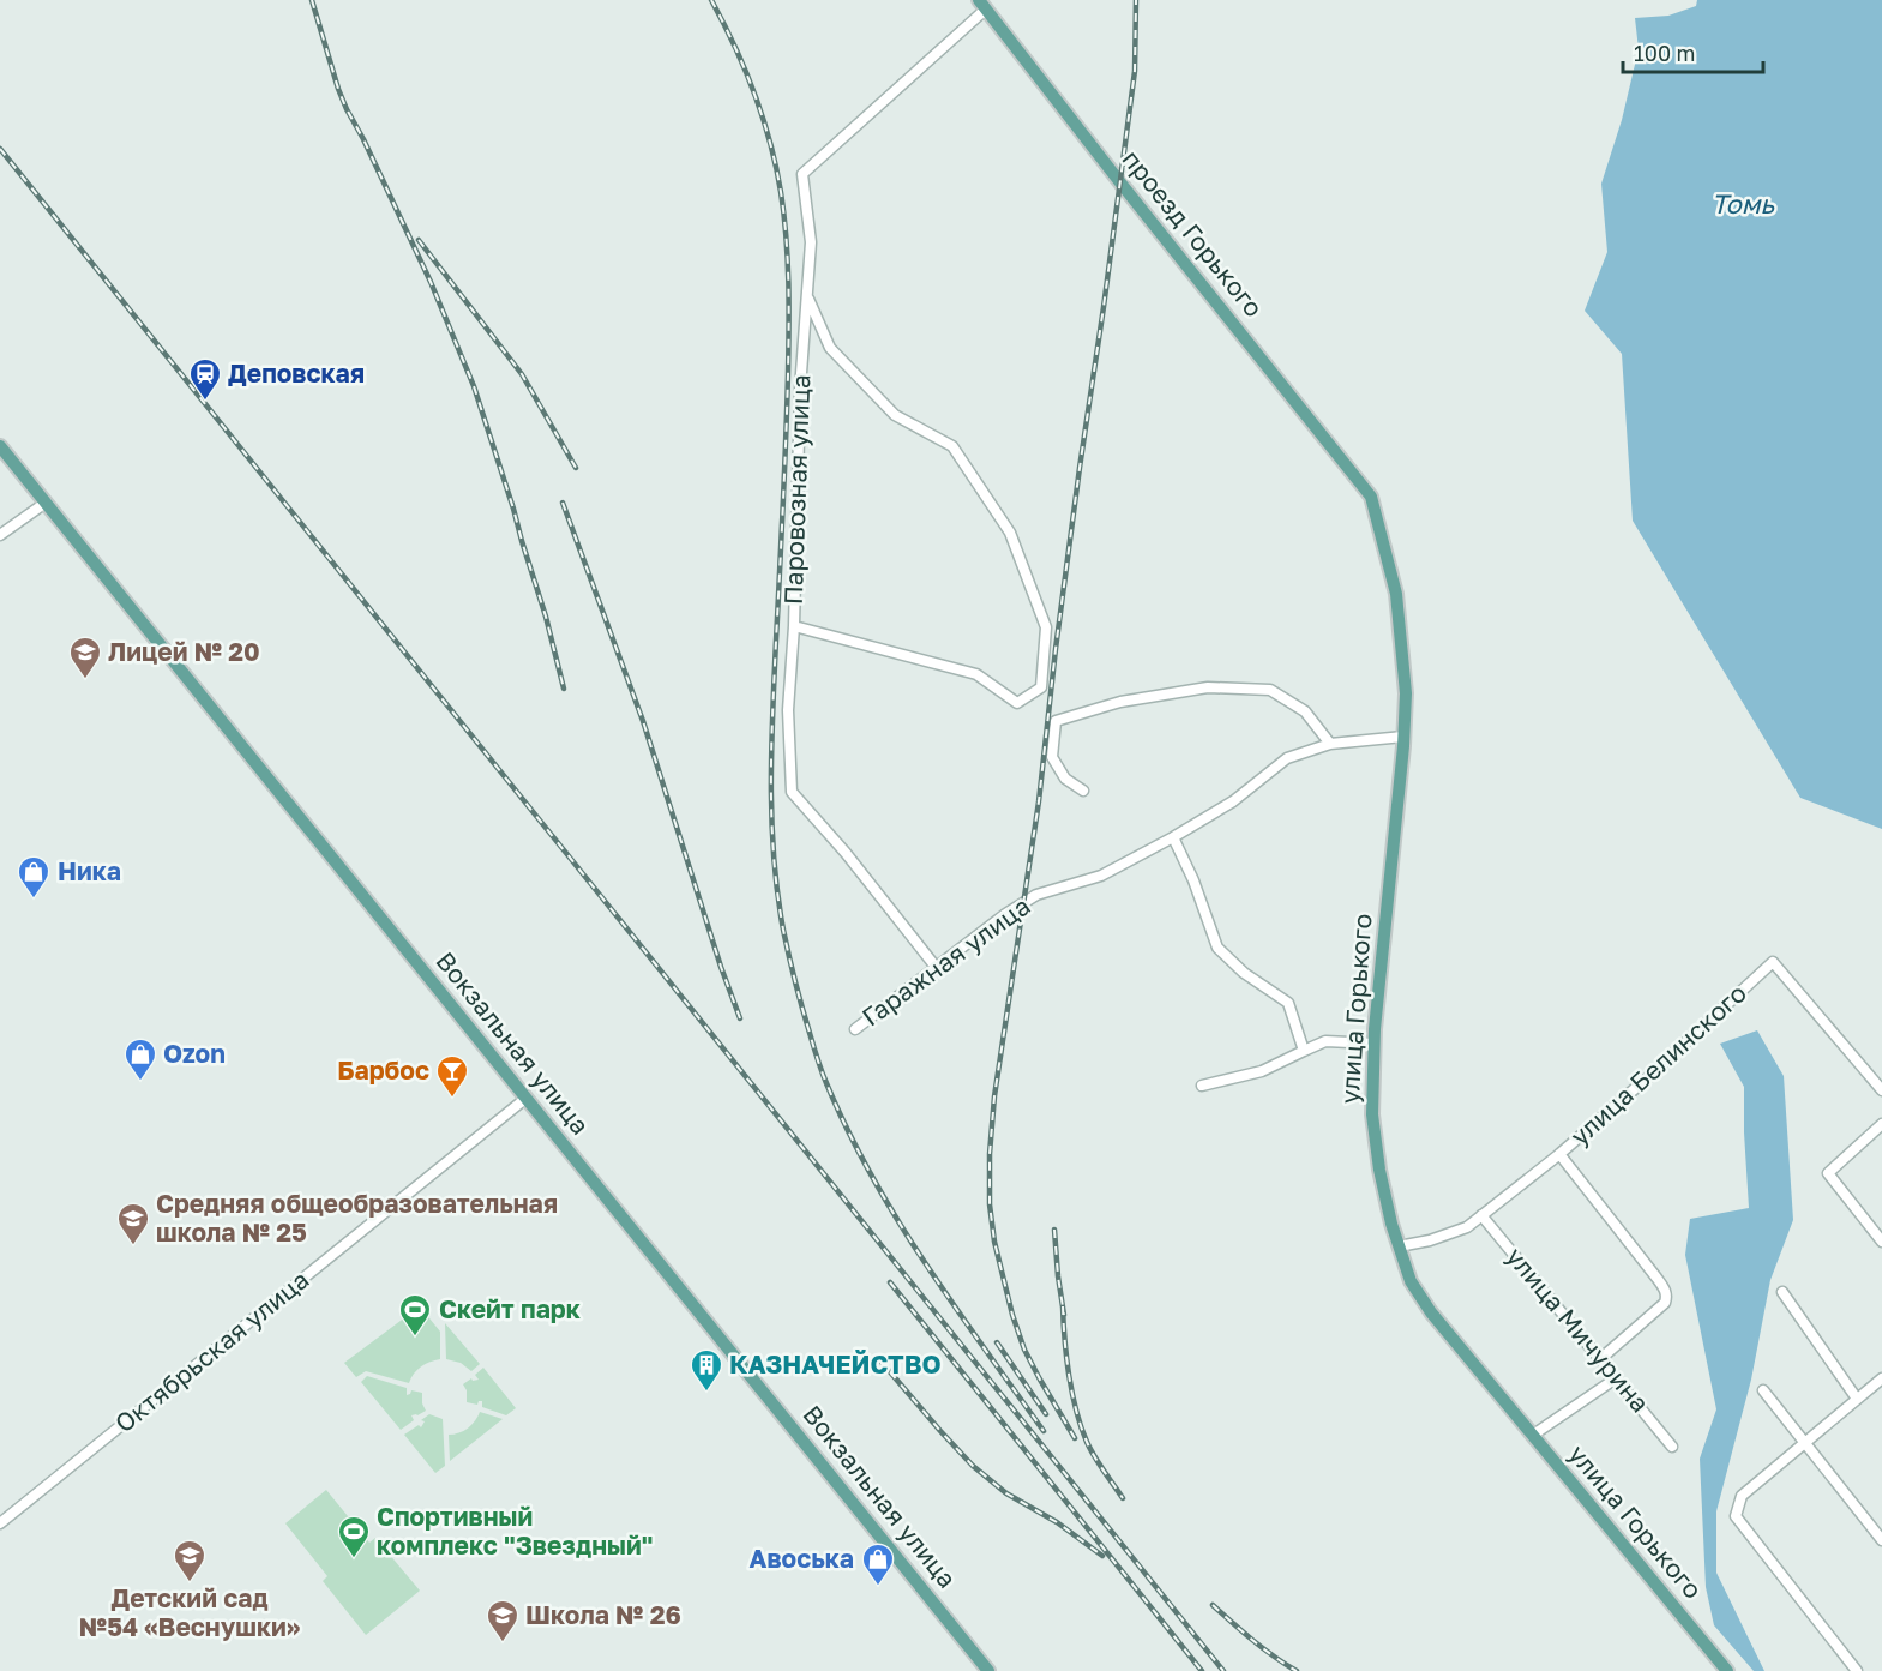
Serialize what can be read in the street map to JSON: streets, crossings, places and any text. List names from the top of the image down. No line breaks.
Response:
{"streets":{"main road":["проезд Горького","улица Горького","Вокзальная улица"],"street":["Паровозная улица","Гаражная улица","улица Белинского","улица Мичурина","Октябрьская улица"]},"crossings":[["проезд Горького","Паровозная улица"],["проезд Горького","улица Горького"],["улица Горького","улица Белинского"],["Вокзальная улица","Октябрьская улица"],["улица Белинского","улица Мичурина"]],"water":["Томь"],"places":{"station":["Деповская"],"school or university":["Лицей № 20","Средняя общеобразовательная школа № 25","Детский сад №54 «Веснушки»","Школа № 26"],"shop":["Ника","Ozon","Авоська"],"bar":["Барбос"],"sports":["Скейт парк","Спортивный комплекс \"Звездный\""],"building":["КАЗНАЧЕЙСТВО"]},"scale_bar":"100 m"}
